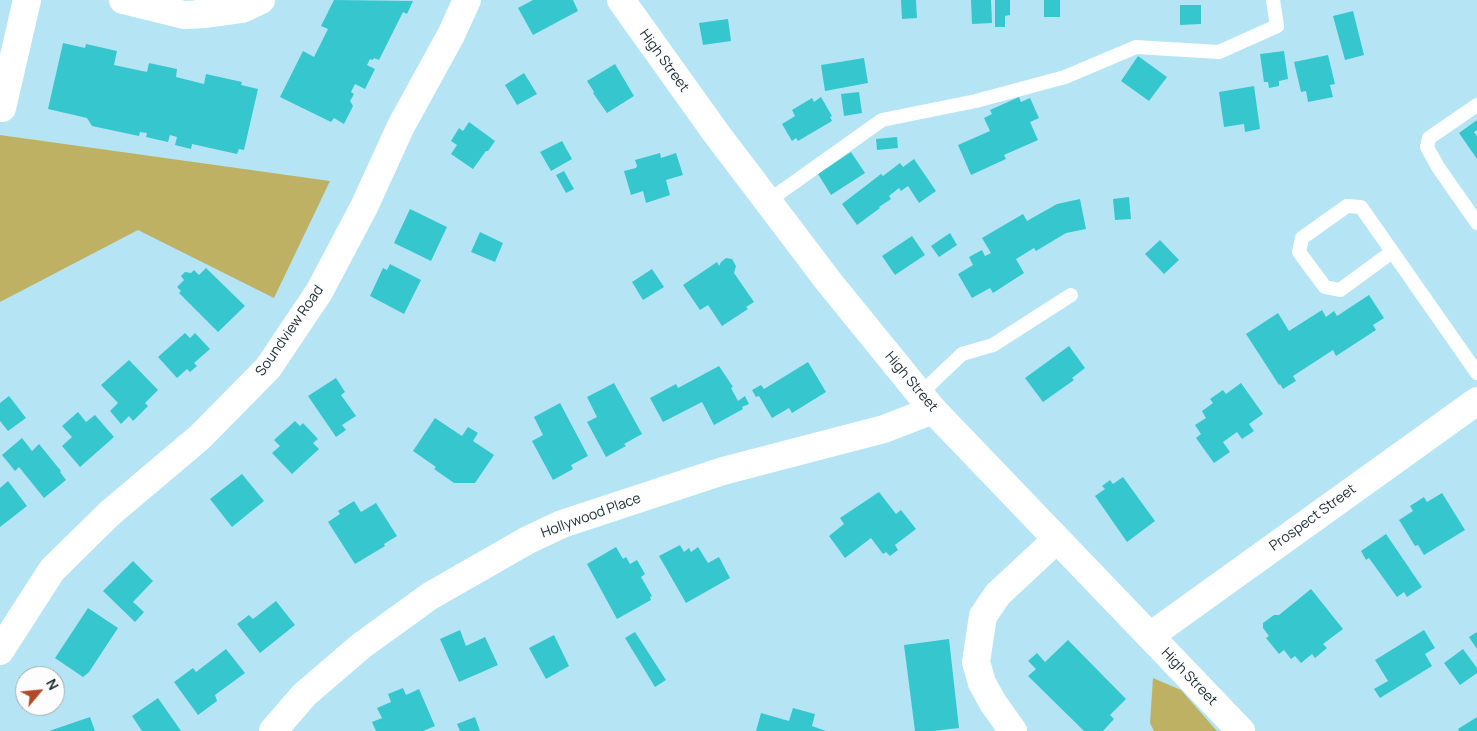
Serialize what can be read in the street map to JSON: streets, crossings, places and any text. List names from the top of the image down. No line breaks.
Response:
{"streets":{"street":["High Street","Soundview Road","Hollywood Place","Prospect Street"]},"crossings":[["High Street","Hollywood Place"],["High Street","Prospect Street"]],"north":"top right"}
